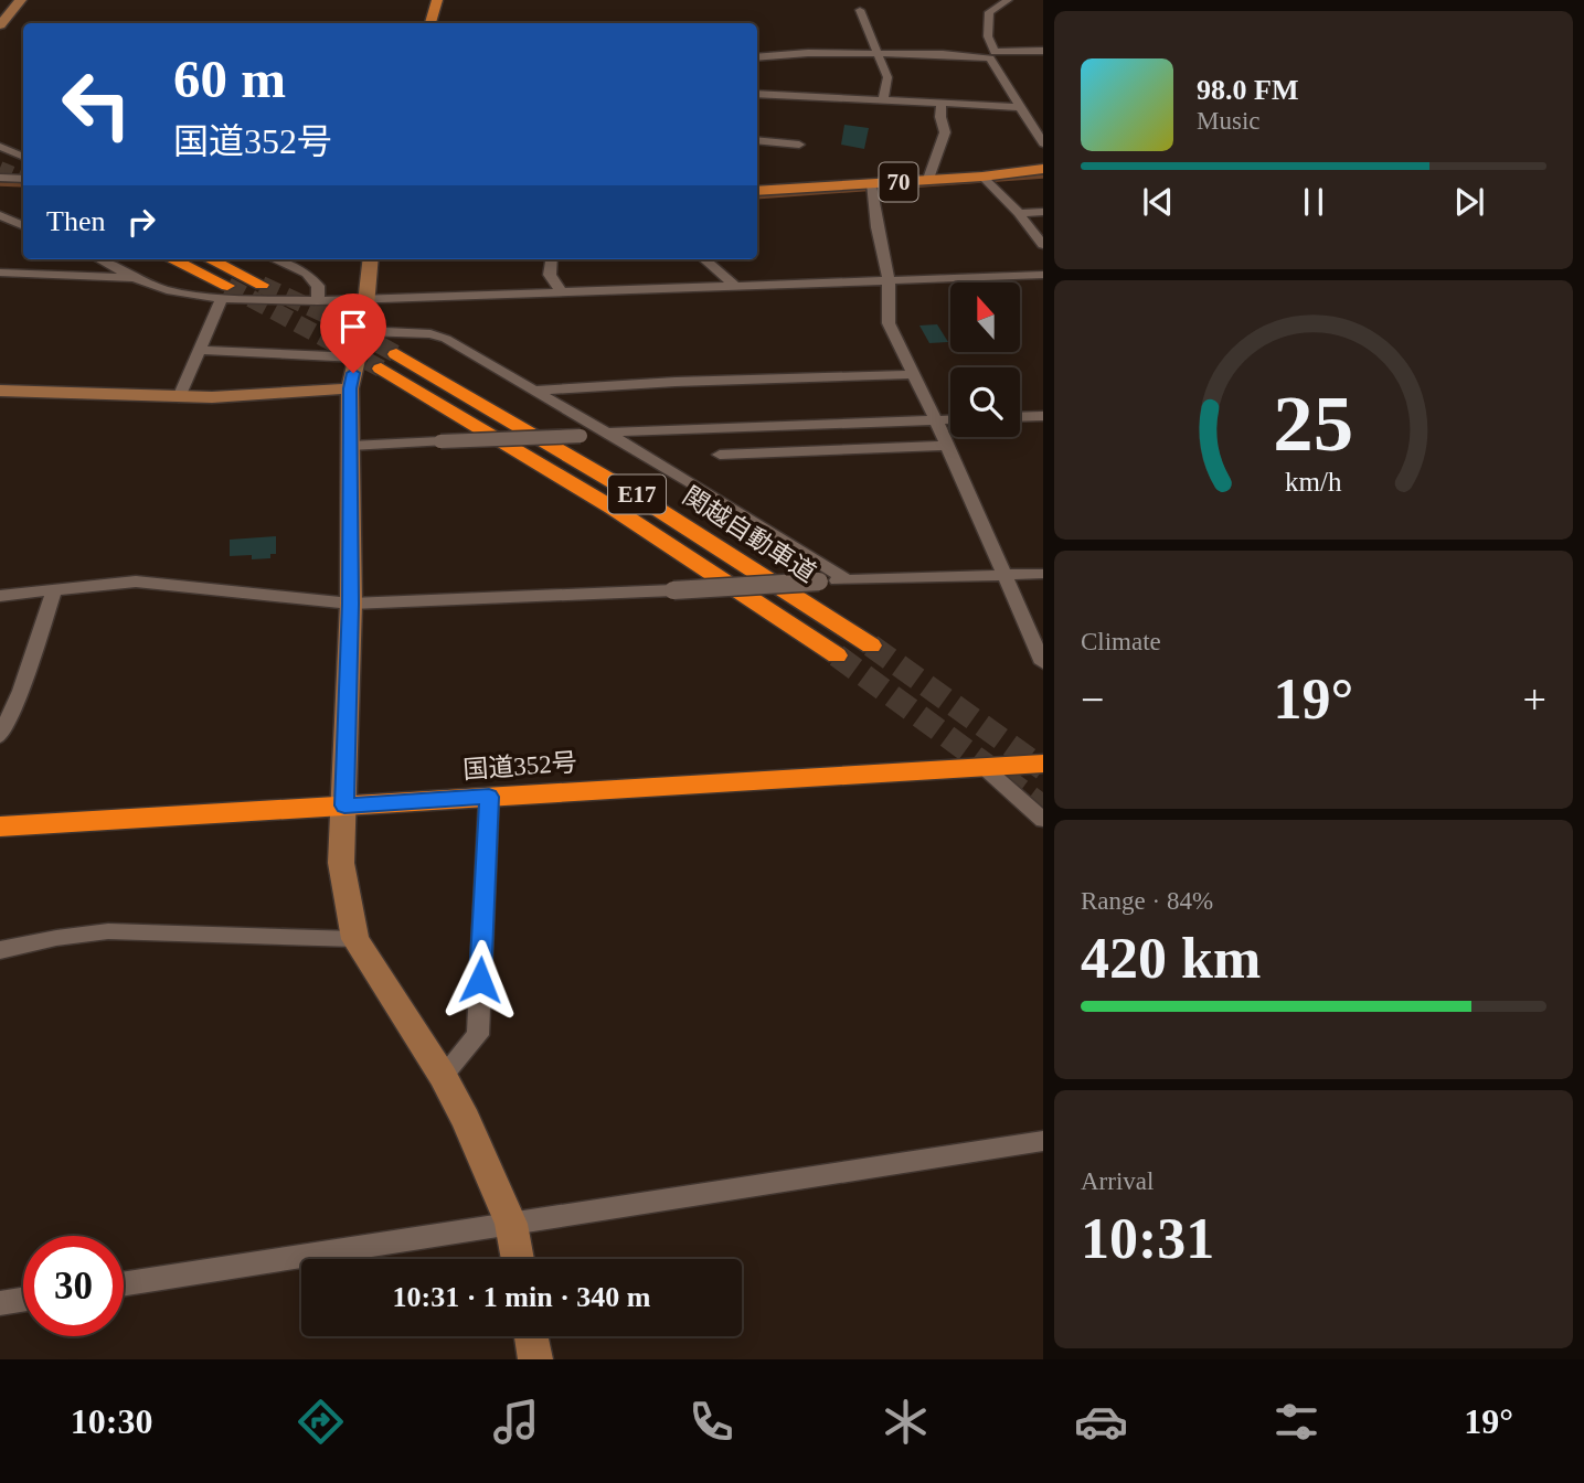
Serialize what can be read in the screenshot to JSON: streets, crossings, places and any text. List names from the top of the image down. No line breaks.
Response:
{"streets":{"highway":["E17","関越自動車道","国道352号"],"main road":["70"]},"north":"top","page":{"turn":["60 m","国道352号"],"song":["98.0 FM","Music"],"then":"Then","tile":["Climate",["Range · 84%","420 km"],["Arrival","10:31"]],"heat":["−","19°","+"],"limit":"30","trip":"10:31 · 1 min · 340 m","tabs":["10:30","19°"],"gauge":["25","km/h"]}}
